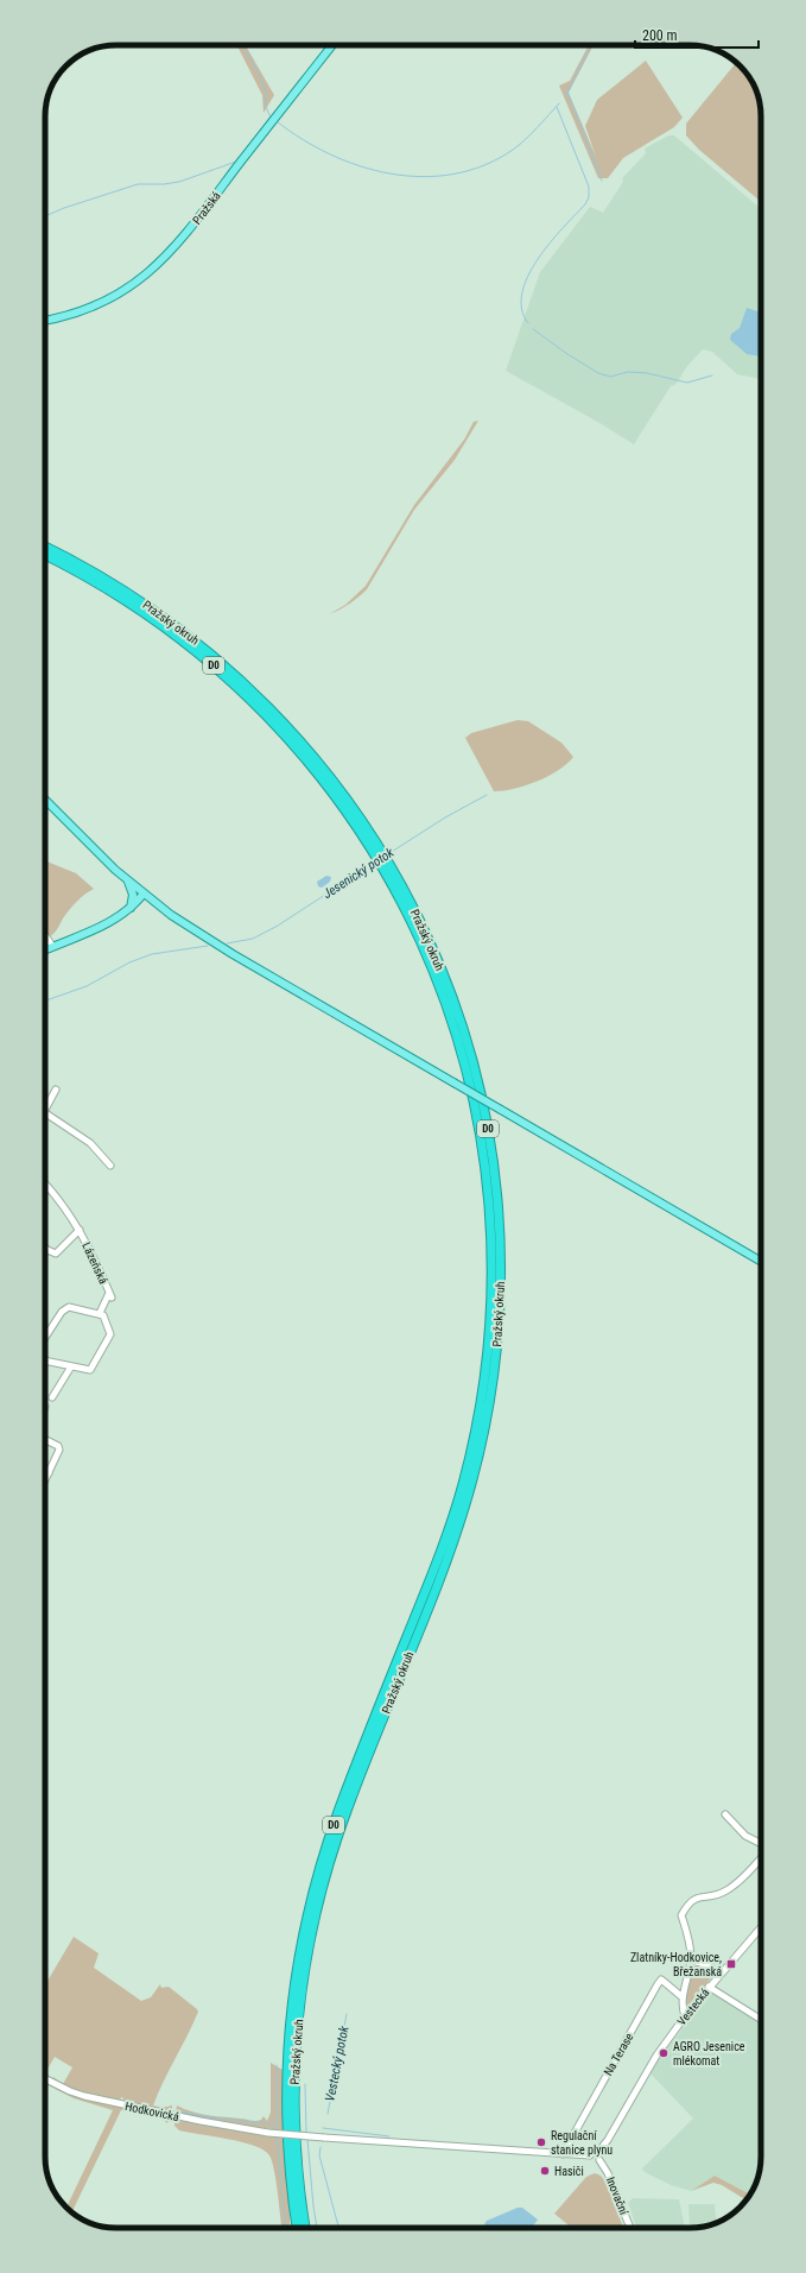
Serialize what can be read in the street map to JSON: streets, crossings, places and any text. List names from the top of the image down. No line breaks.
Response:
{"streets":{"highway":["Pražský okruh","D0"],"main road":["Pražská"],"street":["Lázeňská","Vestecká","Na Terase","Hodkovická","Inovační"]},"crossings":[["Vestecká","Na Terase"],["Vestecká","Hodkovická"],["Vestecká","Inovační"]],"water":["Jesenický potok","Vestecký potok"],"places":{"transit":["Zlatníky-Hodkovice, Břežanská"],"other":["AGRO Jesenice mlékomat","Regulační stanice plynu","Hasiči"]},"scale_bar":"200 m"}
